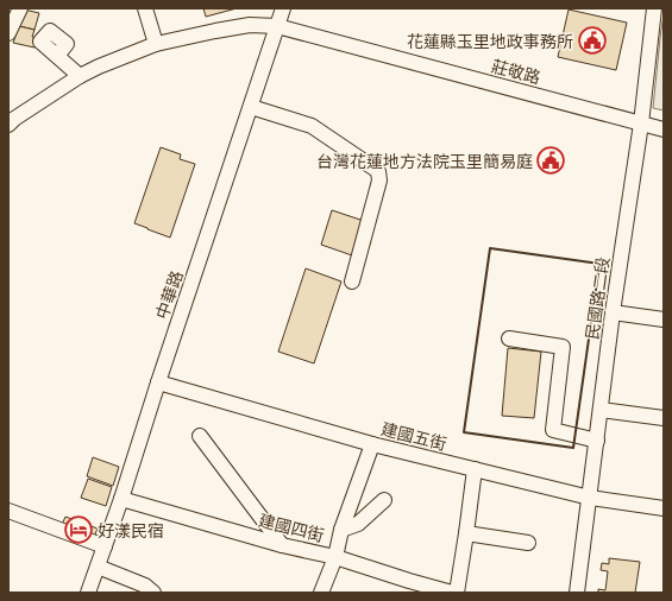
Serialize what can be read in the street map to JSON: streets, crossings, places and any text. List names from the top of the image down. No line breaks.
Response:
{"streets":{"street":["莊敬路","中華路","民國路二段","建國五街","建國四街"]},"crossings":[["莊敬路","中華路"],["莊敬路","民國路二段"],["中華路","建國五街"],["中華路","建國四街"],["民國路二段","建國五街"]],"places":{"public building":["花蓮縣玉里地政事務所","台灣花蓮地方法院玉里簡易庭"],"hotel":["好漾民宿"]}}
